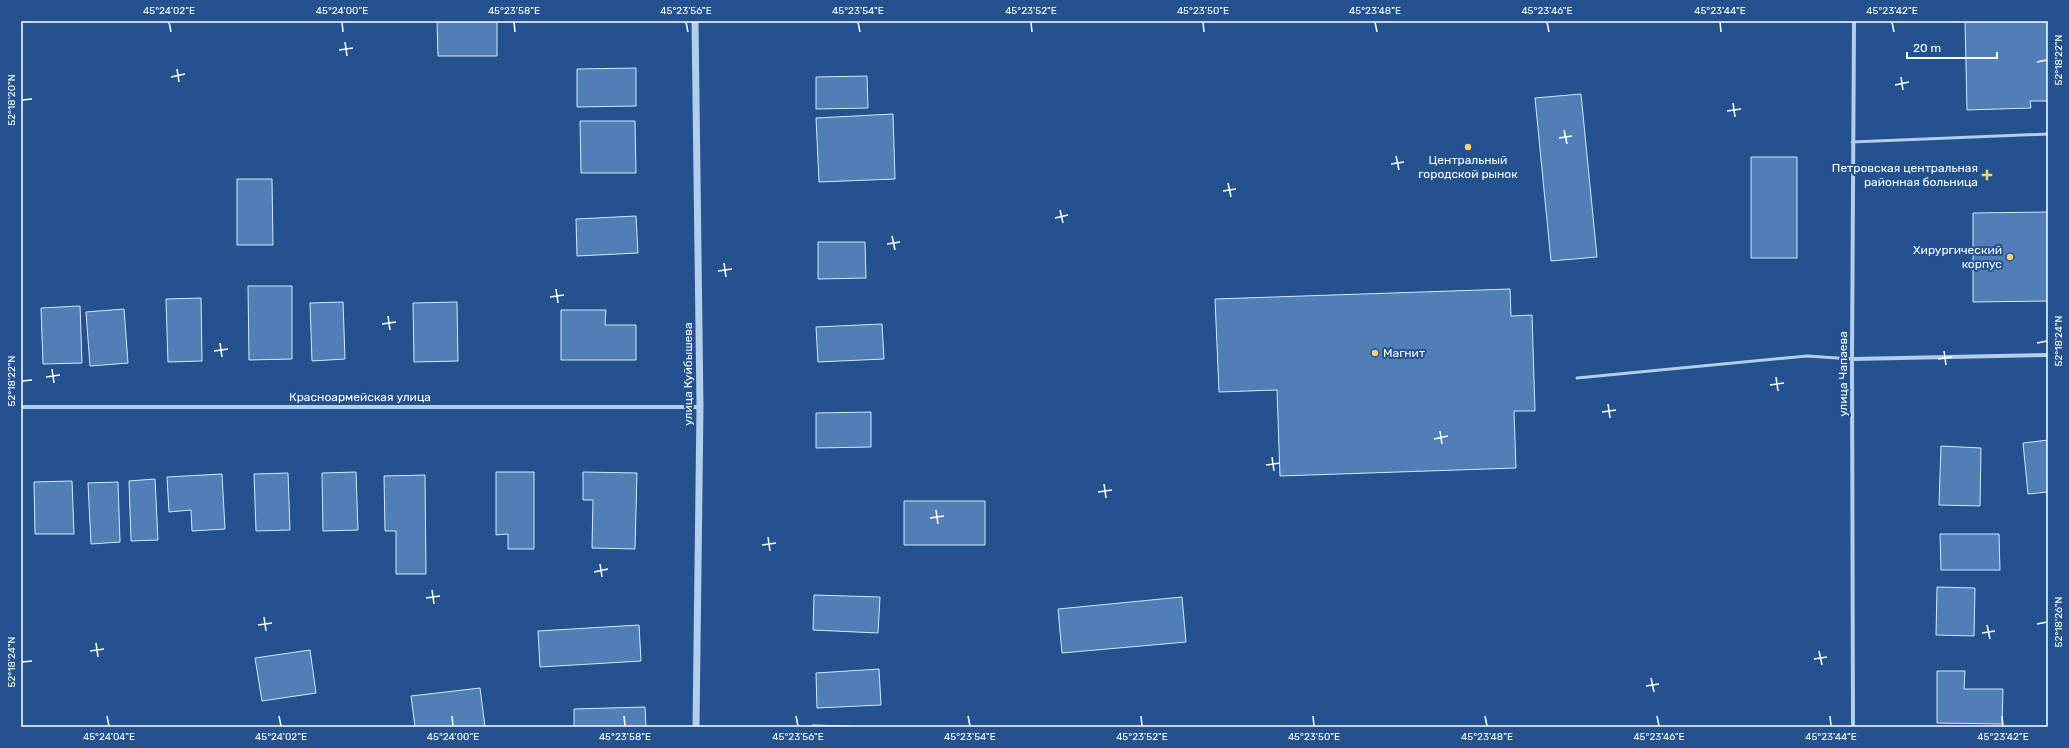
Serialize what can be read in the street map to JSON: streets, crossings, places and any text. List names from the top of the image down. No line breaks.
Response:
{"streets":{"street":["улица Куйбышева","улица Чапаева","Красноармейская улица"]},"crossings":[["улица Куйбышева","Красноармейская улица"]],"places":{"other":["Центральный городской рынок","Хирургический корпус","Магнит"],"health":["Петровская центральная районная больница"]},"scale_bar":"20 m","coordinates":["45°24'02\"E","45°24'00\"E","45°23'58\"E","45°23'56\"E","45°23'54\"E","45°23'52\"E","45°23'50\"E","45°23'48\"E","45°23'46\"E","45°23'44\"E","45°23'42\"E","52°18'22\"N","52°18'20\"N","52°18'24\"N","52°18'26\"N","45°24'04\"E"]}
